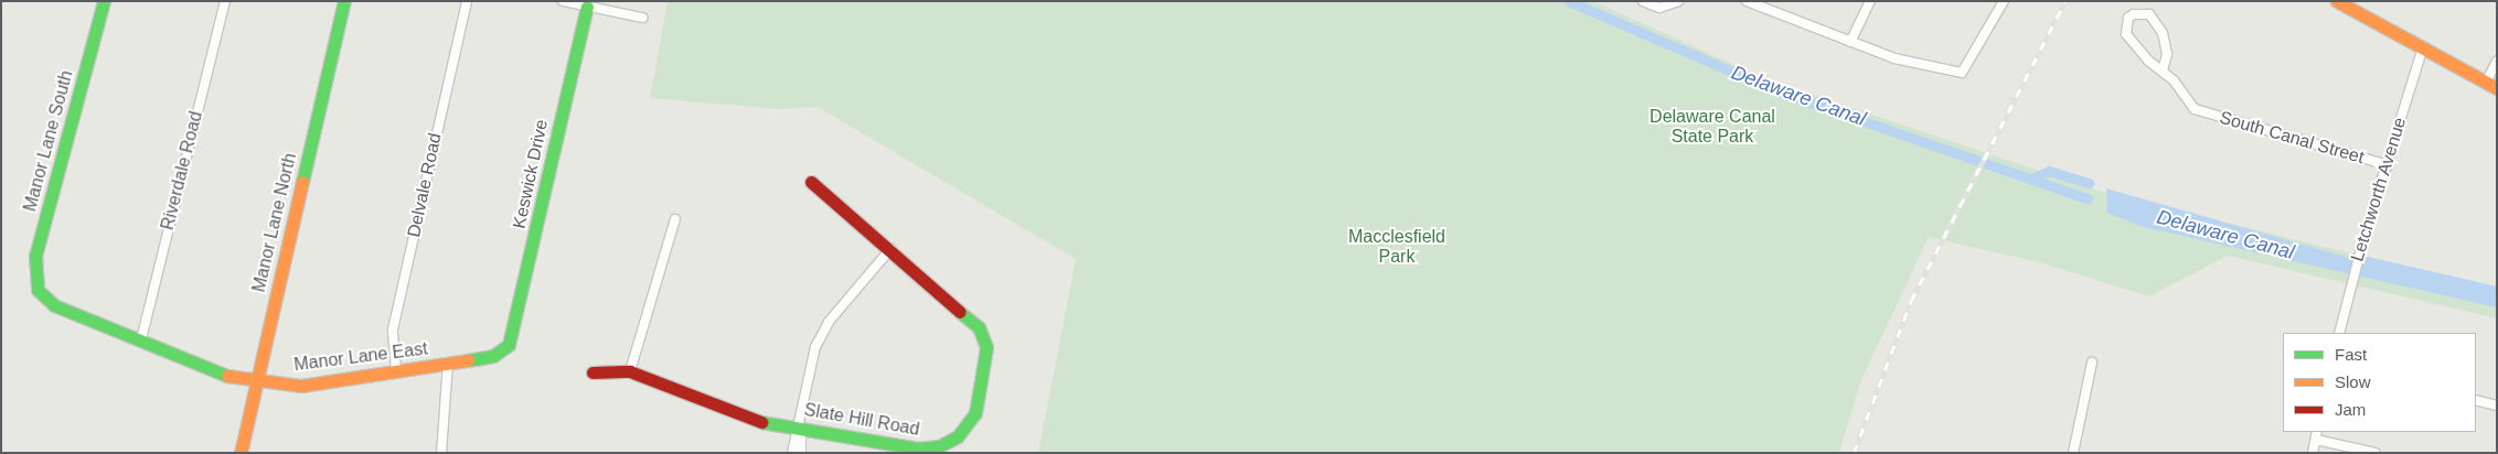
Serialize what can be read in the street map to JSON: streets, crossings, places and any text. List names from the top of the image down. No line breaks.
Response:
{"streets":{"street":["South Canal Street","Manor Lane South","Riverdale Road","Keswick Drive","Delvale Road","Letchworth Avenue","Manor Lane North","Manor Lane East","Slate Hill Road"]},"crossings":[["South Canal Street","Letchworth Avenue"],["Manor Lane South","Manor Lane East"],["Riverdale Road","Manor Lane East"],["Keswick Drive","Manor Lane East"],["Delvale Road","Manor Lane East"],["Manor Lane North","Manor Lane East"]],"water":["Delaware Canal"],"parks":["Delaware Canal State Park","Macclesfield Park"],"legend":["Fast","Slow","Jam"]}
